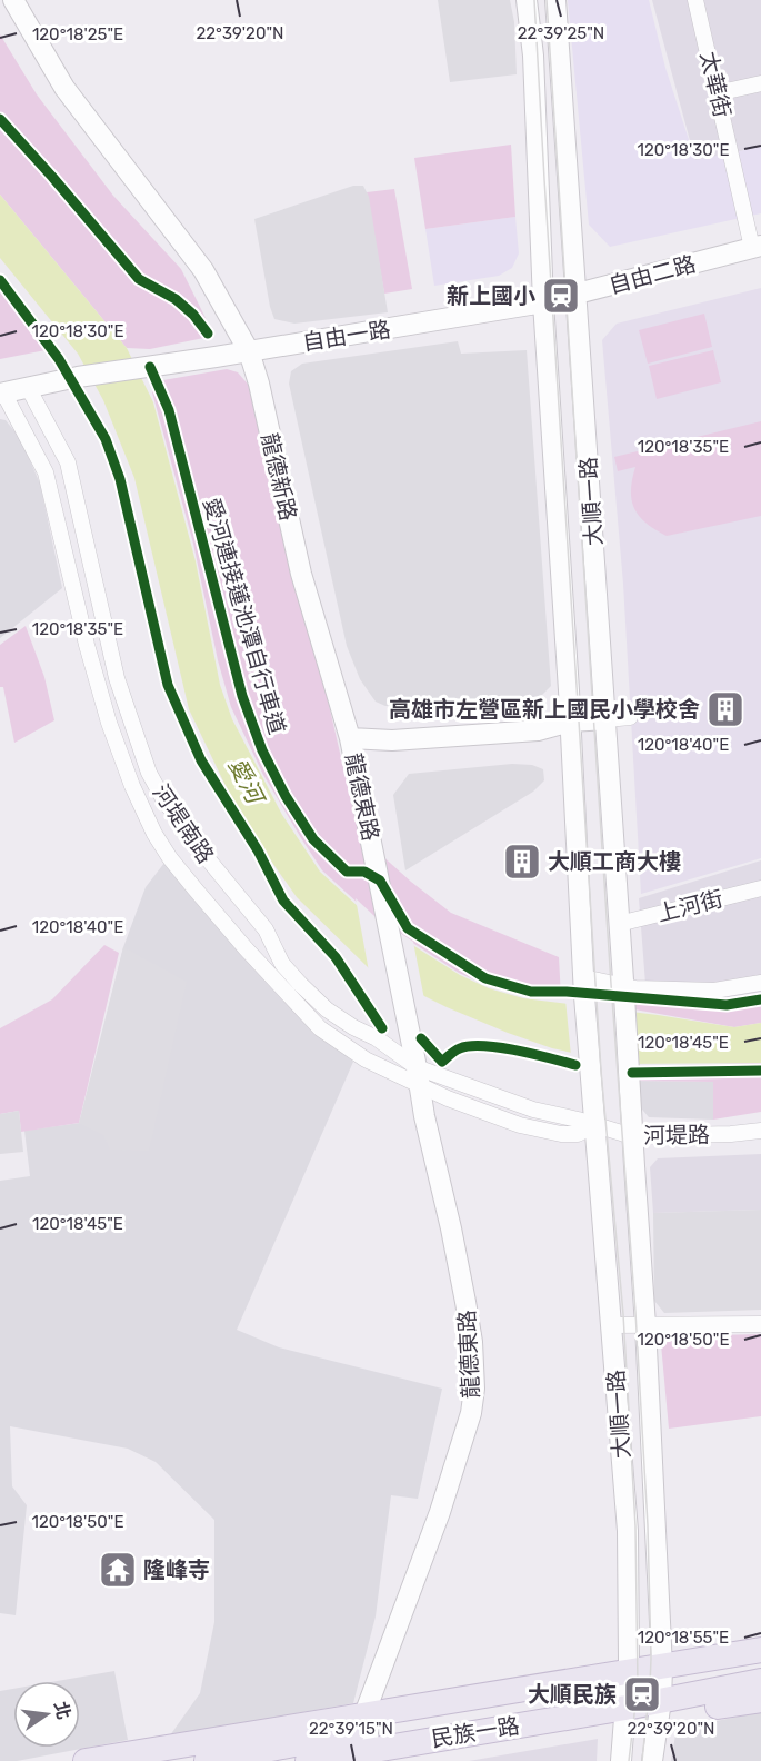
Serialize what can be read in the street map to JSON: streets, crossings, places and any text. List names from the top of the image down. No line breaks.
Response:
{"streets":{"main road":["民族一路"],"street":["太華街","自由二路","自由一路","龍德新路","大順一路","龍德東路","河堤南路","上河街","河堤路"],"cycle path":["愛河連接蓮池潭自行車道"]},"crossings":[["太華街","自由二路"],["自由二路","自由一路"],["自由二路","大順一路"],["自由一路","龍德新路"],["自由一路","大順一路"],["自由一路","河堤南路"],["龍德新路","龍德東路"],["大順一路","河堤南路"],["大順一路","上河街"],["大順一路","河堤路"],["大順一路","民族一路"],["龍德東路","河堤南路"],["龍德東路","民族一路"],["河堤南路","河堤路"]],"water":["愛河"],"places":{"station":["新上國小","大順民族"],"building":["高雄市左營區新上國民小學校舍","大順工商大樓"],"temple":["隆峰寺"]},"north":"right","coordinates":["22°39'20\"N","22°39'25\"N","120°18'25\"E","120°18'30\"E","120°18'35\"E","120°18'40\"E","120°18'45\"E","120°18'50\"E","120°18'55\"E","22°39'15\"N"]}
